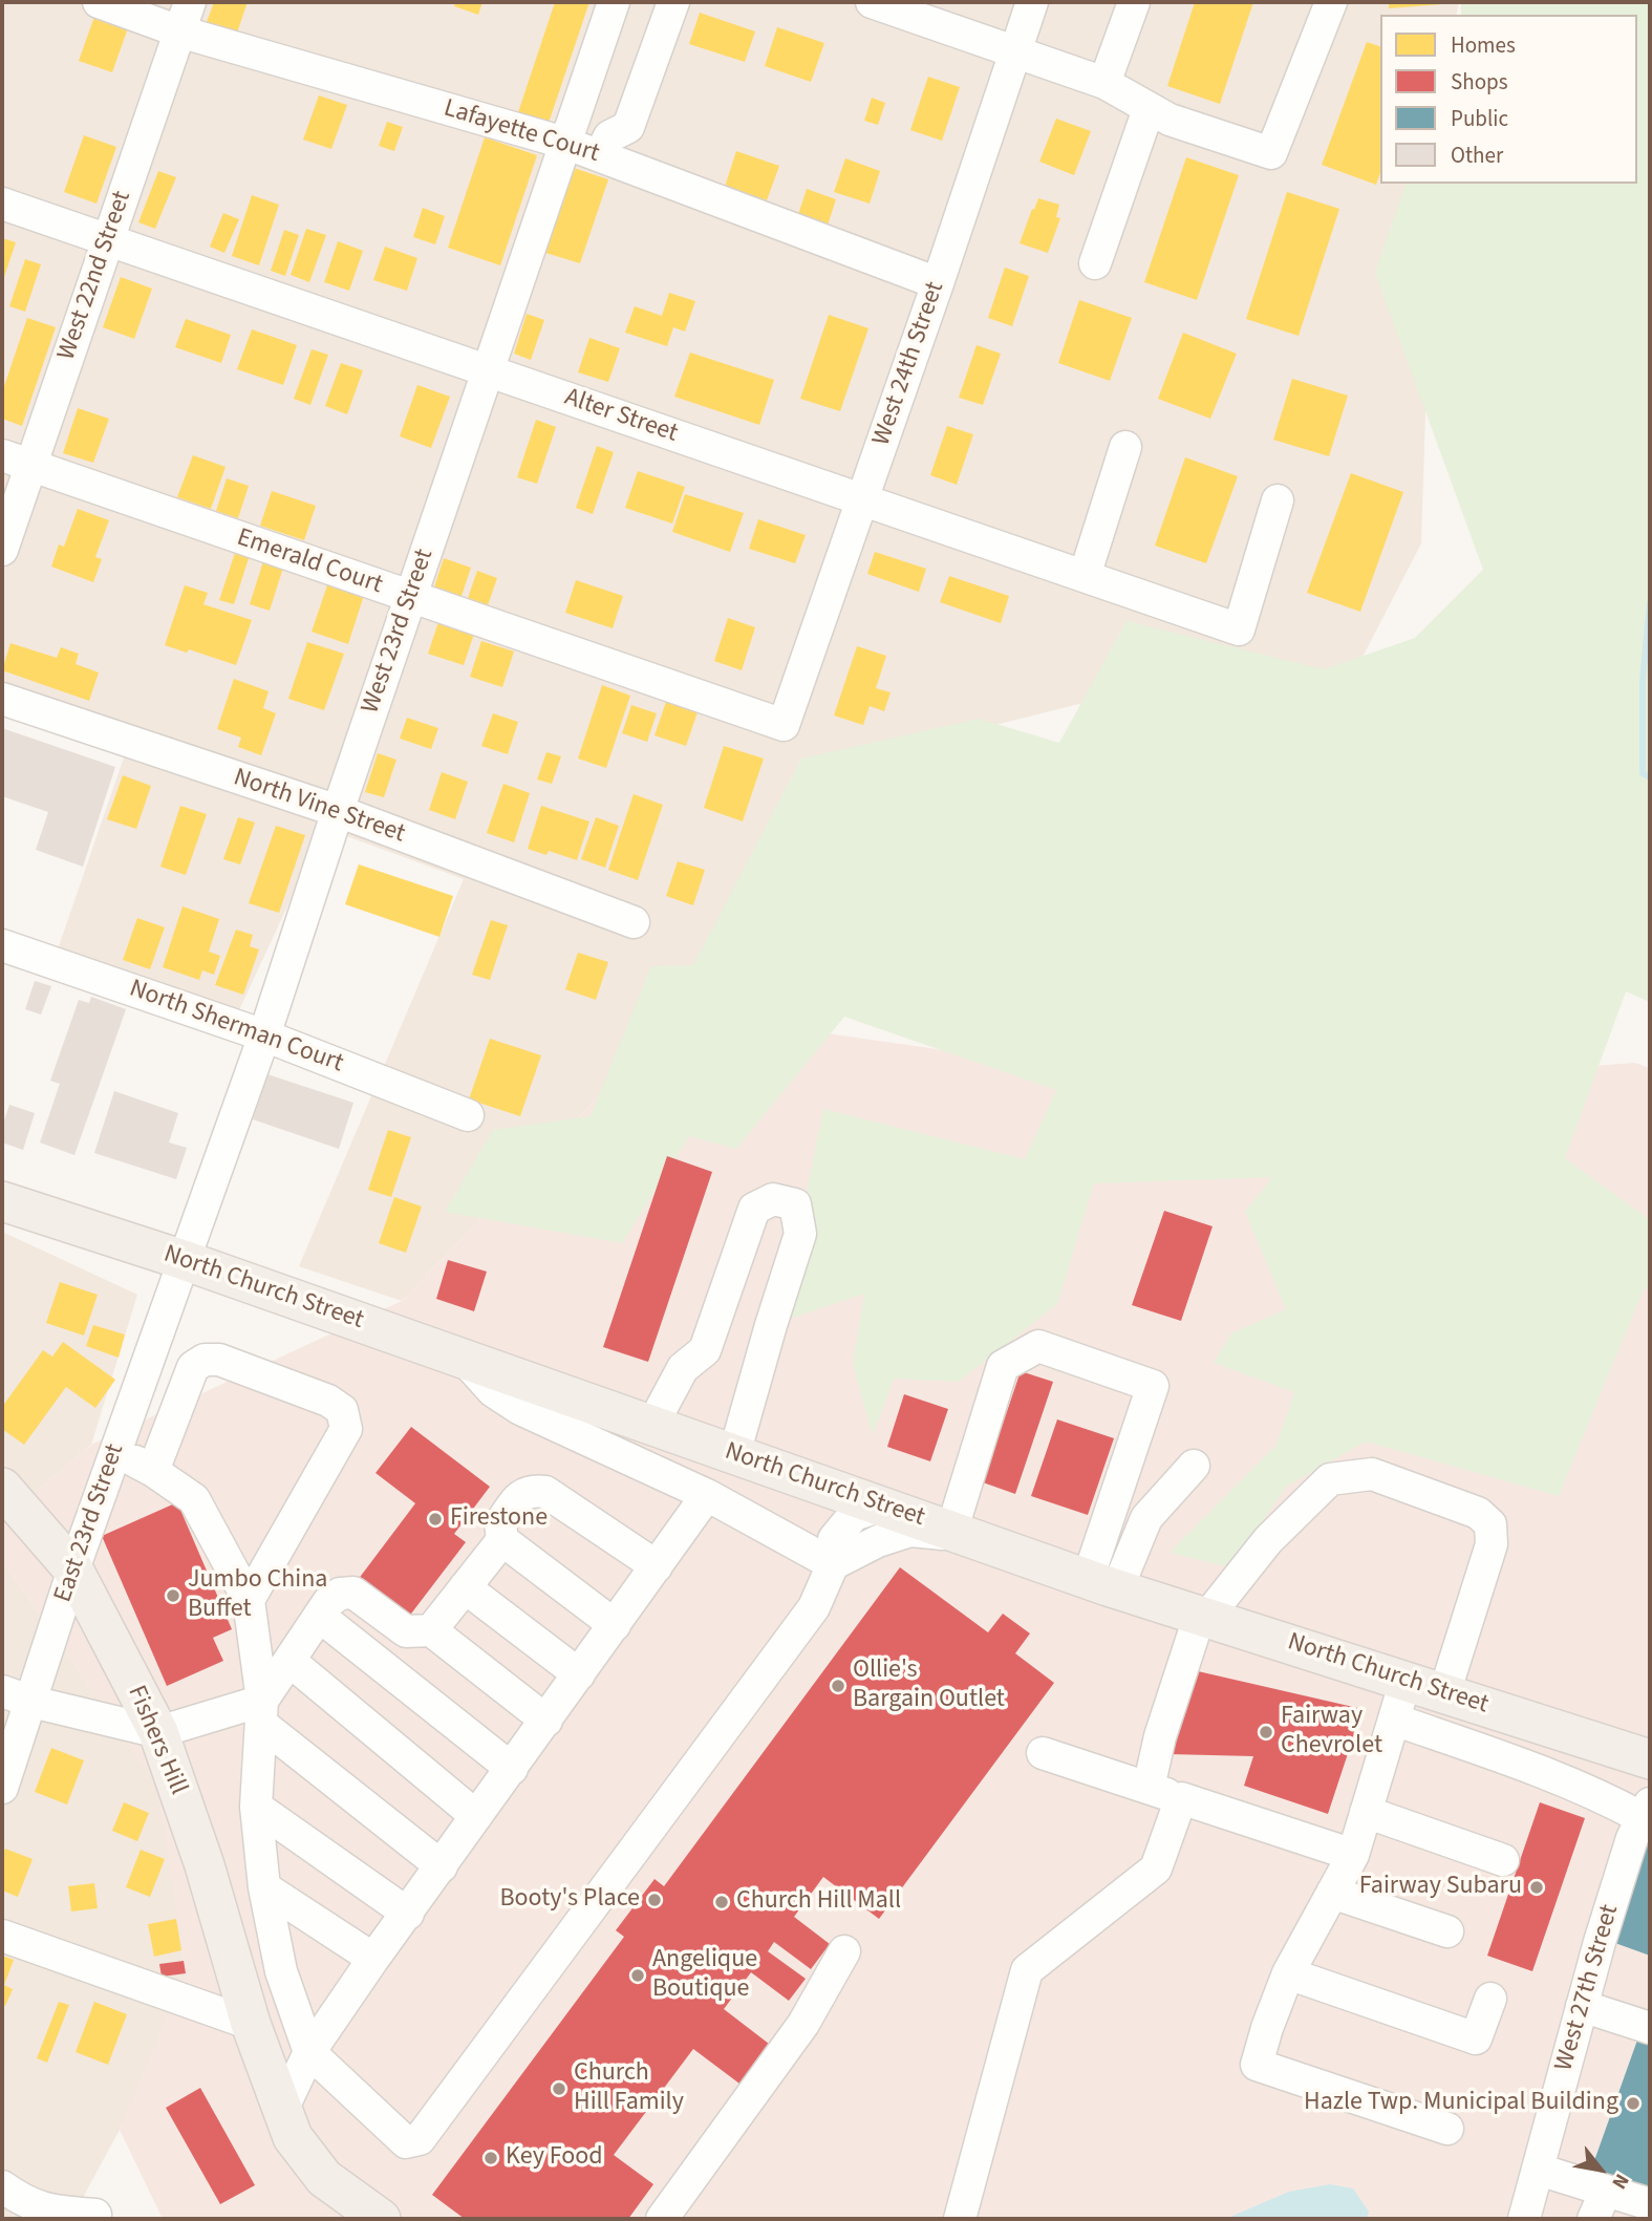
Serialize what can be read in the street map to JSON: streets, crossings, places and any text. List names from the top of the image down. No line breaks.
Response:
{"streets":{"main road":["North Church Street","Fishers Hill"],"street":["Lafayette Court","West 22nd Street","West 24th Street","Alter Street","Emerald Court","West 23rd Street","North Vine Street","North Sherman Court","East 23rd Street","West 27th Street"]},"crossings":[["Lafayette Court","West 22nd Street"],["Lafayette Court","West 24th Street"],["Lafayette Court","West 23rd Street"],["West 22nd Street","Alter Street"],["West 22nd Street","Emerald Court"],["West 24th Street","Alter Street"],["West 24th Street","Emerald Court"],["Alter Street","West 23rd Street"],["Emerald Court","West 23rd Street"],["West 23rd Street","North Vine Street"],["West 23rd Street","North Sherman Court"],["West 23rd Street","North Church Street"],["West 23rd Street","East 23rd Street"],["North Church Street","East 23rd Street"],["East 23rd Street","Fishers Hill"]],"places":["Firestone","Jumbo China Buffet","Ollie's Bargain Outlet","Fairway Chevrolet","Fairway Subaru","Booty's Place","Church Hill Mall","Angelique Boutique","Church Hill Family","Hazle Twp. Municipal Building","Key Food"],"legend":["Homes","Shops","Public","Other"],"north":"bottom right"}
